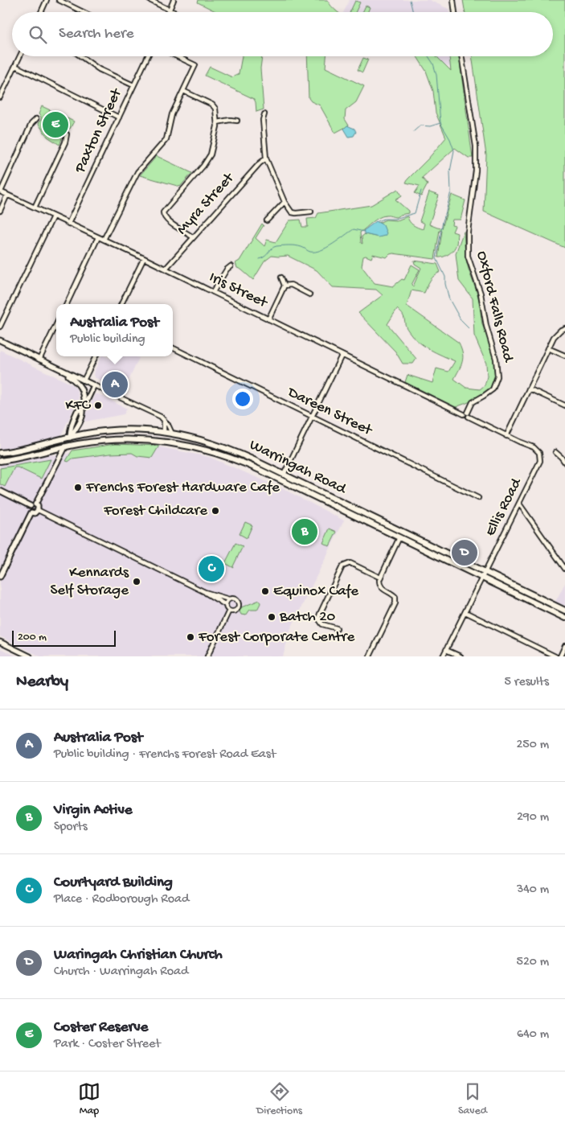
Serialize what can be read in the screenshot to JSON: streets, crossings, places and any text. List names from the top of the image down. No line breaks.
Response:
{"streets":{"highway":["Warringah Road"],"street":["Paxton Street","Myra Street","Iris Street","Oxford Falls Road","Dareen Street","Ellis Road"]},"crossings":[["Paxton Street","Iris Street"],["Myra Street","Iris Street"],["Iris Street","Oxford Falls Road"],["Warringah Road","Ellis Road"]],"places":["KFC","Frenchs Forest Hardware Cafe","Forest Childcare","Kennards Self Storage","Equinox Cafe","Batch 20","Forest Corporate Centre"],"scale_bar":"200 m","page":{"search":"Search here","pins":["E","A","B","D","C"],"popup":["Australia Post","Public building"],"scale":"200 m","heading":["Nearby","5 results"],"list":[{"mark":"A","name":"Australia Post","note":"Public building · Frenchs Forest Road East","value":"250 m"},{"mark":"B","name":"Virgin Active","note":"Sports","value":"290 m"},{"mark":"C","name":"Courtyard Building","note":"Place · Rodborough Road","value":"340 m"},{"mark":"D","name":"Waringah Christian Church","note":"Church · Warringah Road","value":"520 m"},{"mark":"E","name":"Coster Reserve","note":"Park · Coster Street","value":"640 m"}],"nav":["Map","Directions","Saved"]}}
